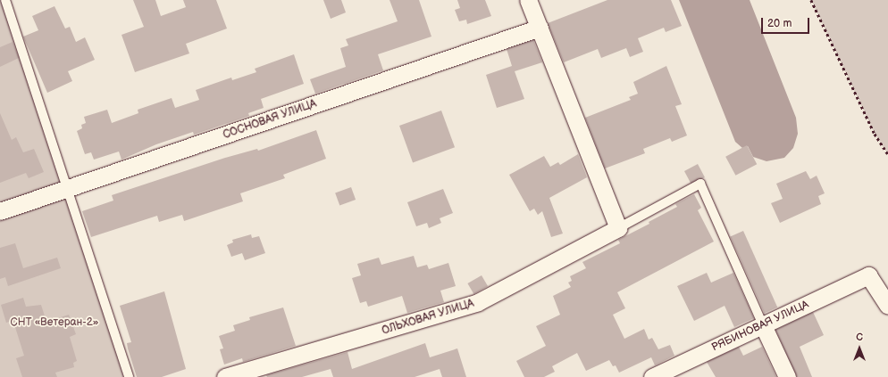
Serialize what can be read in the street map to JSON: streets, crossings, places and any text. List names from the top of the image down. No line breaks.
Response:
{"streets":{"street":["СОСНОВАЯ УЛИЦА","ОЛЬХОВАЯ УЛИЦА","РЯБИНОВАЯ УЛИЦА"]},"parks":["СНТ «Ветеран-2»"],"scale_bar":"20 m","north":"top"}
